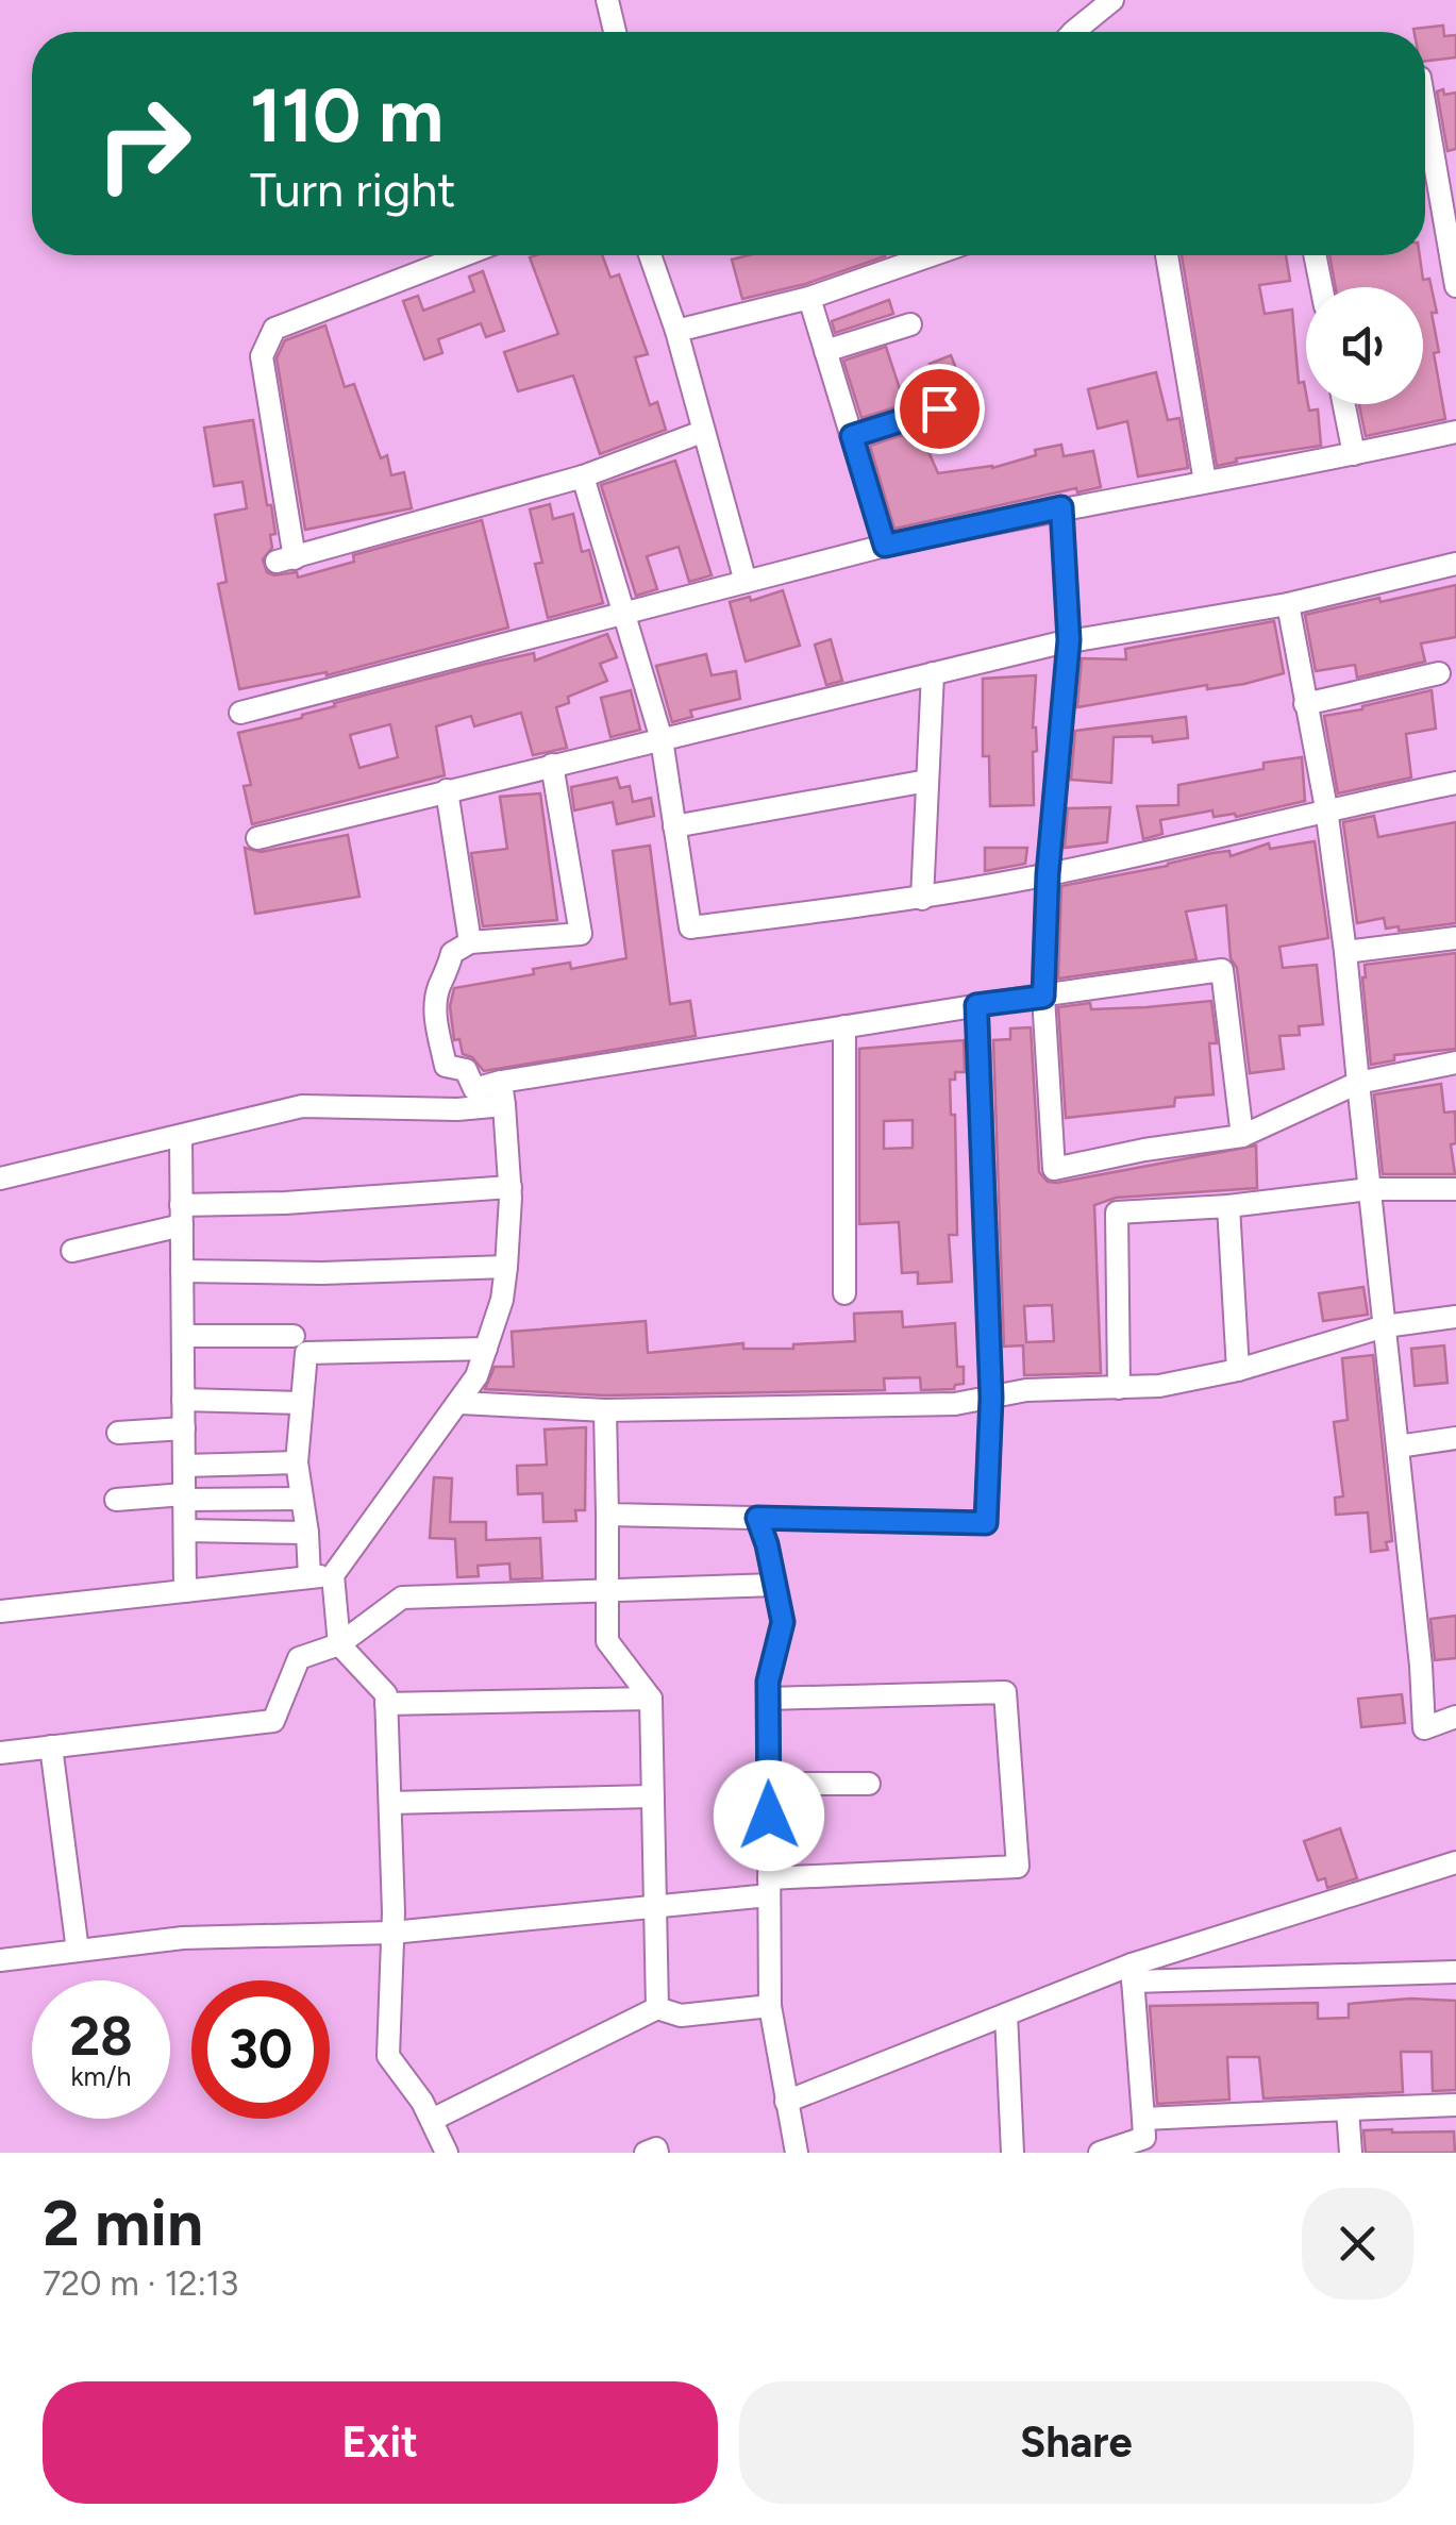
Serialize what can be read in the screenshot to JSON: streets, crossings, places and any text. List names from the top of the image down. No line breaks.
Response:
{"page":{"turn":["110 m","Turn right"],"speed":"28 km/h","limit":"30","heading":["2 min","720 m · 12:13"],"buttons":["Exit","Share"]}}
